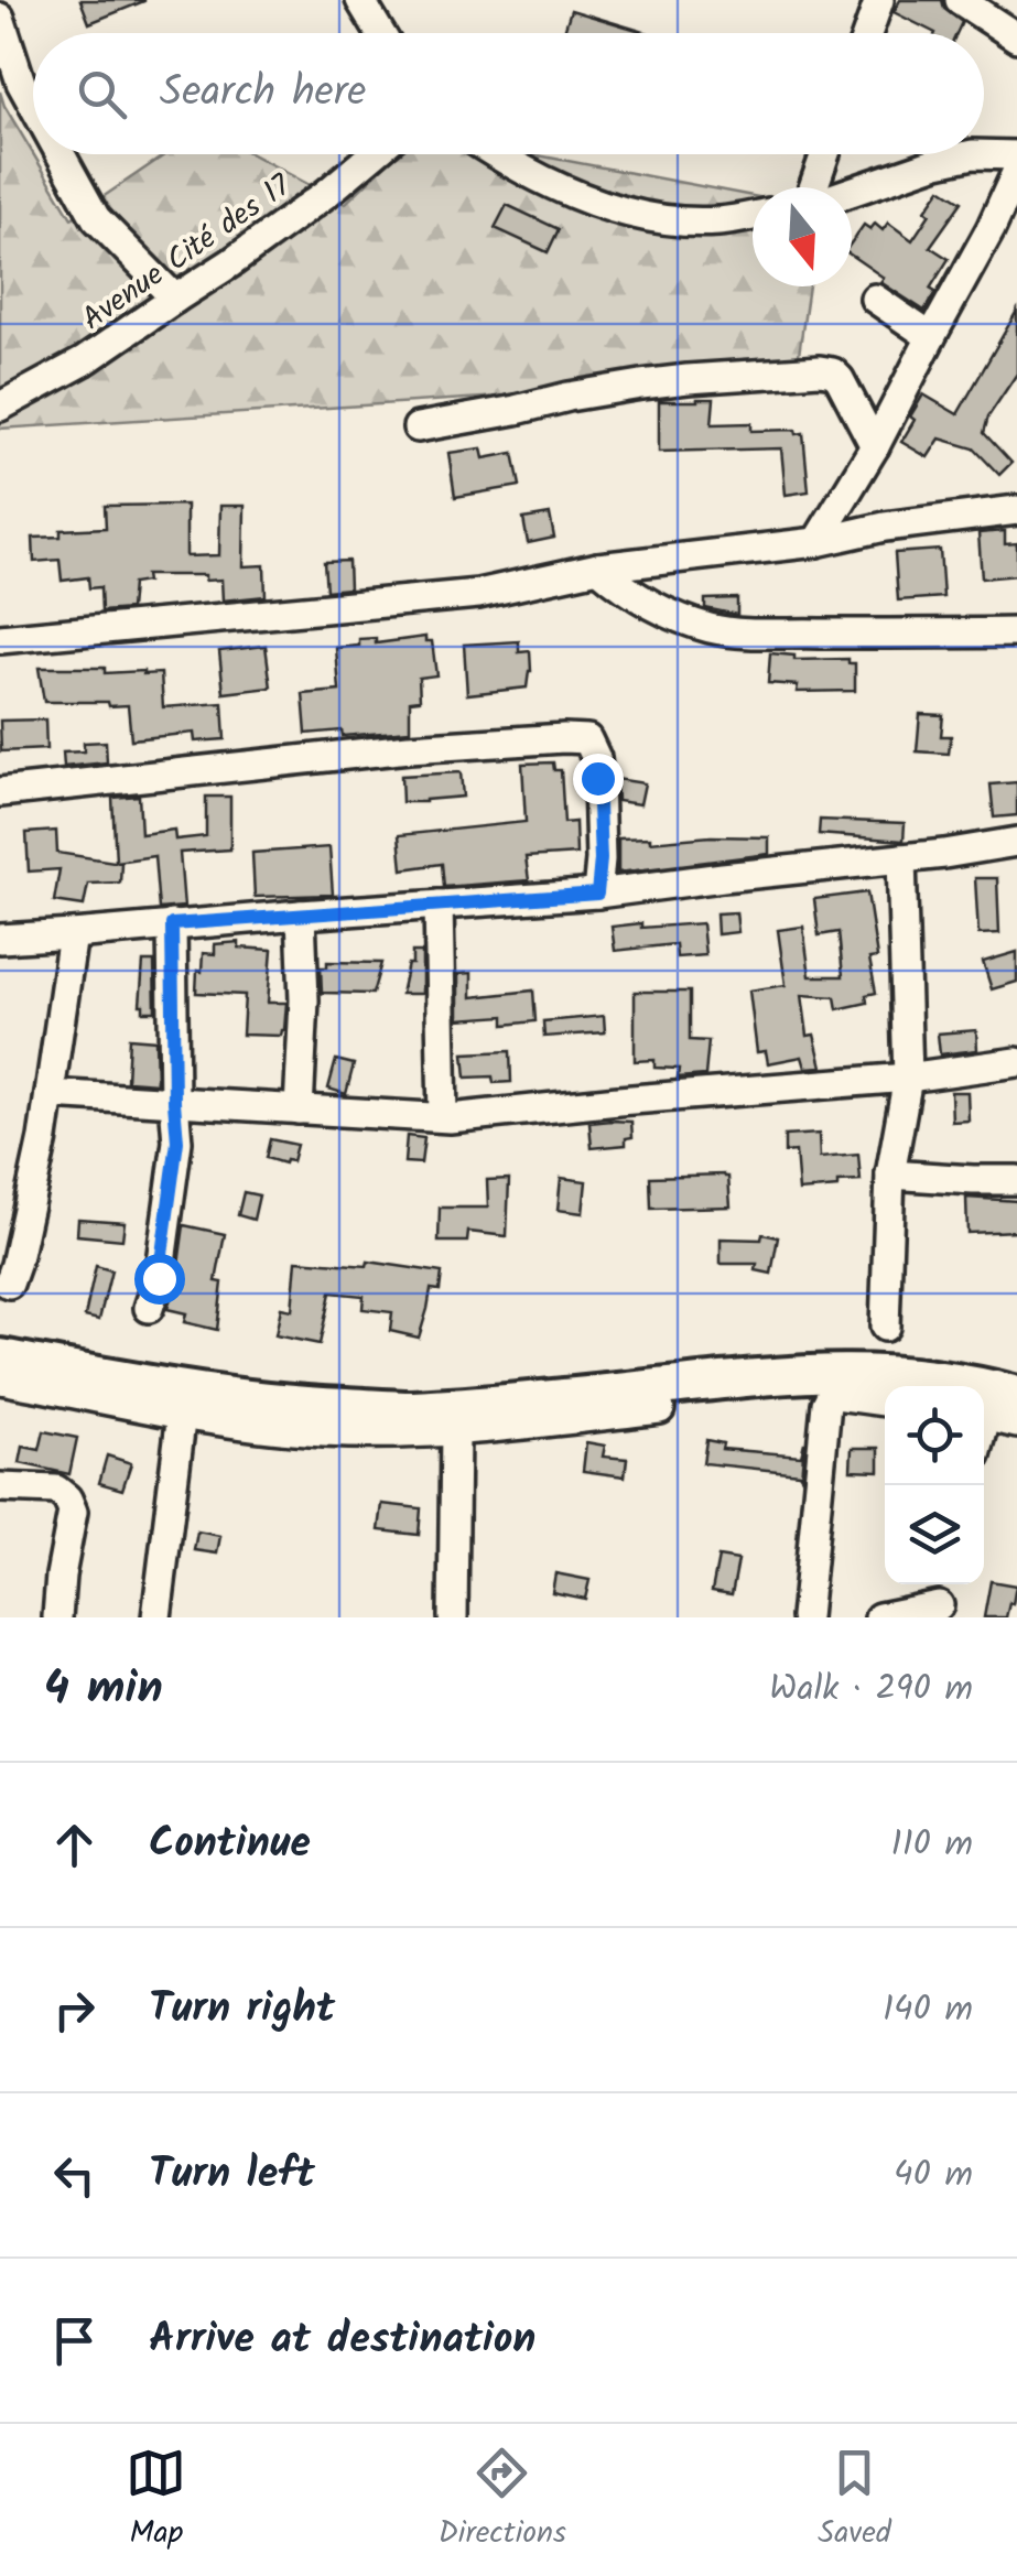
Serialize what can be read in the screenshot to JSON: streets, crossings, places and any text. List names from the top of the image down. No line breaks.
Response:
{"streets":{"street":["Avenue Cité des 17"]},"north":"bottom","page":{"search":"Search here","heading":["4 min","Walk · 290 m"],"list":[["Continue","110 m"],["Turn right","140 m"],["Turn left","40 m"],"Arrive at destination"],"nav":["Map","Directions","Saved"]}}
